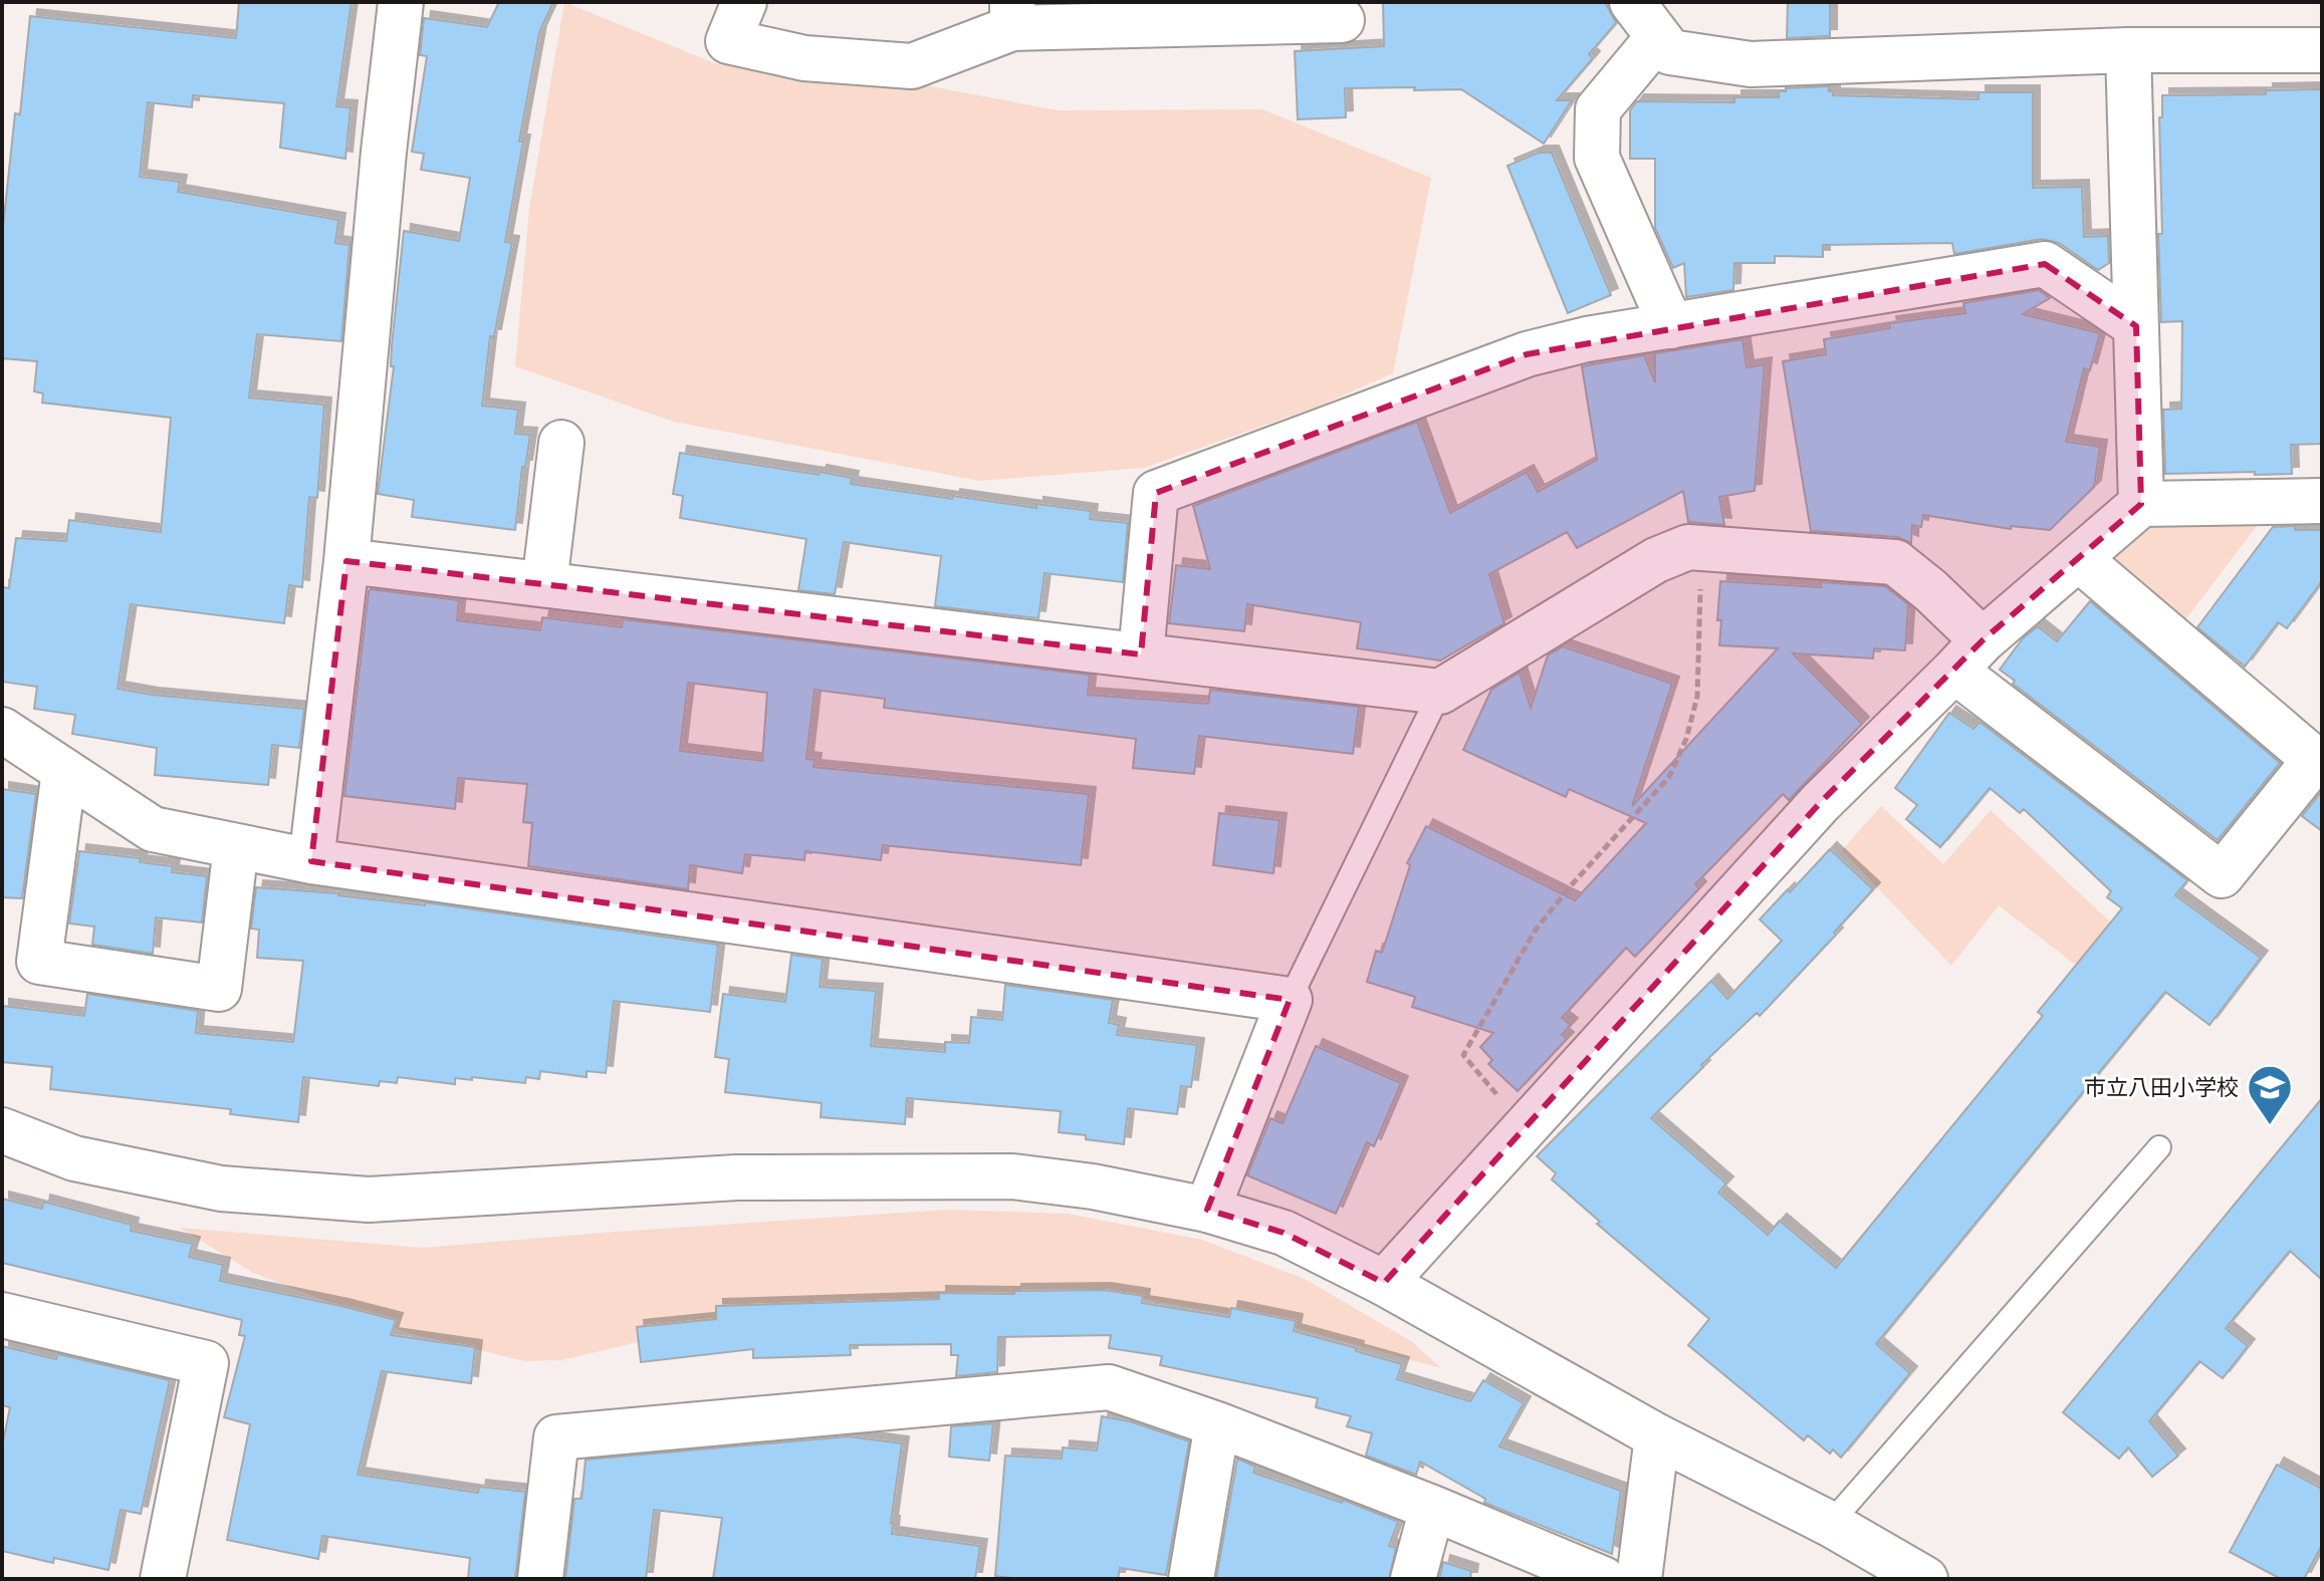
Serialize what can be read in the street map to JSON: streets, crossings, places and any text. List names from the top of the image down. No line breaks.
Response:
{"places":{"school or university":["市立八田小学校"]}}
